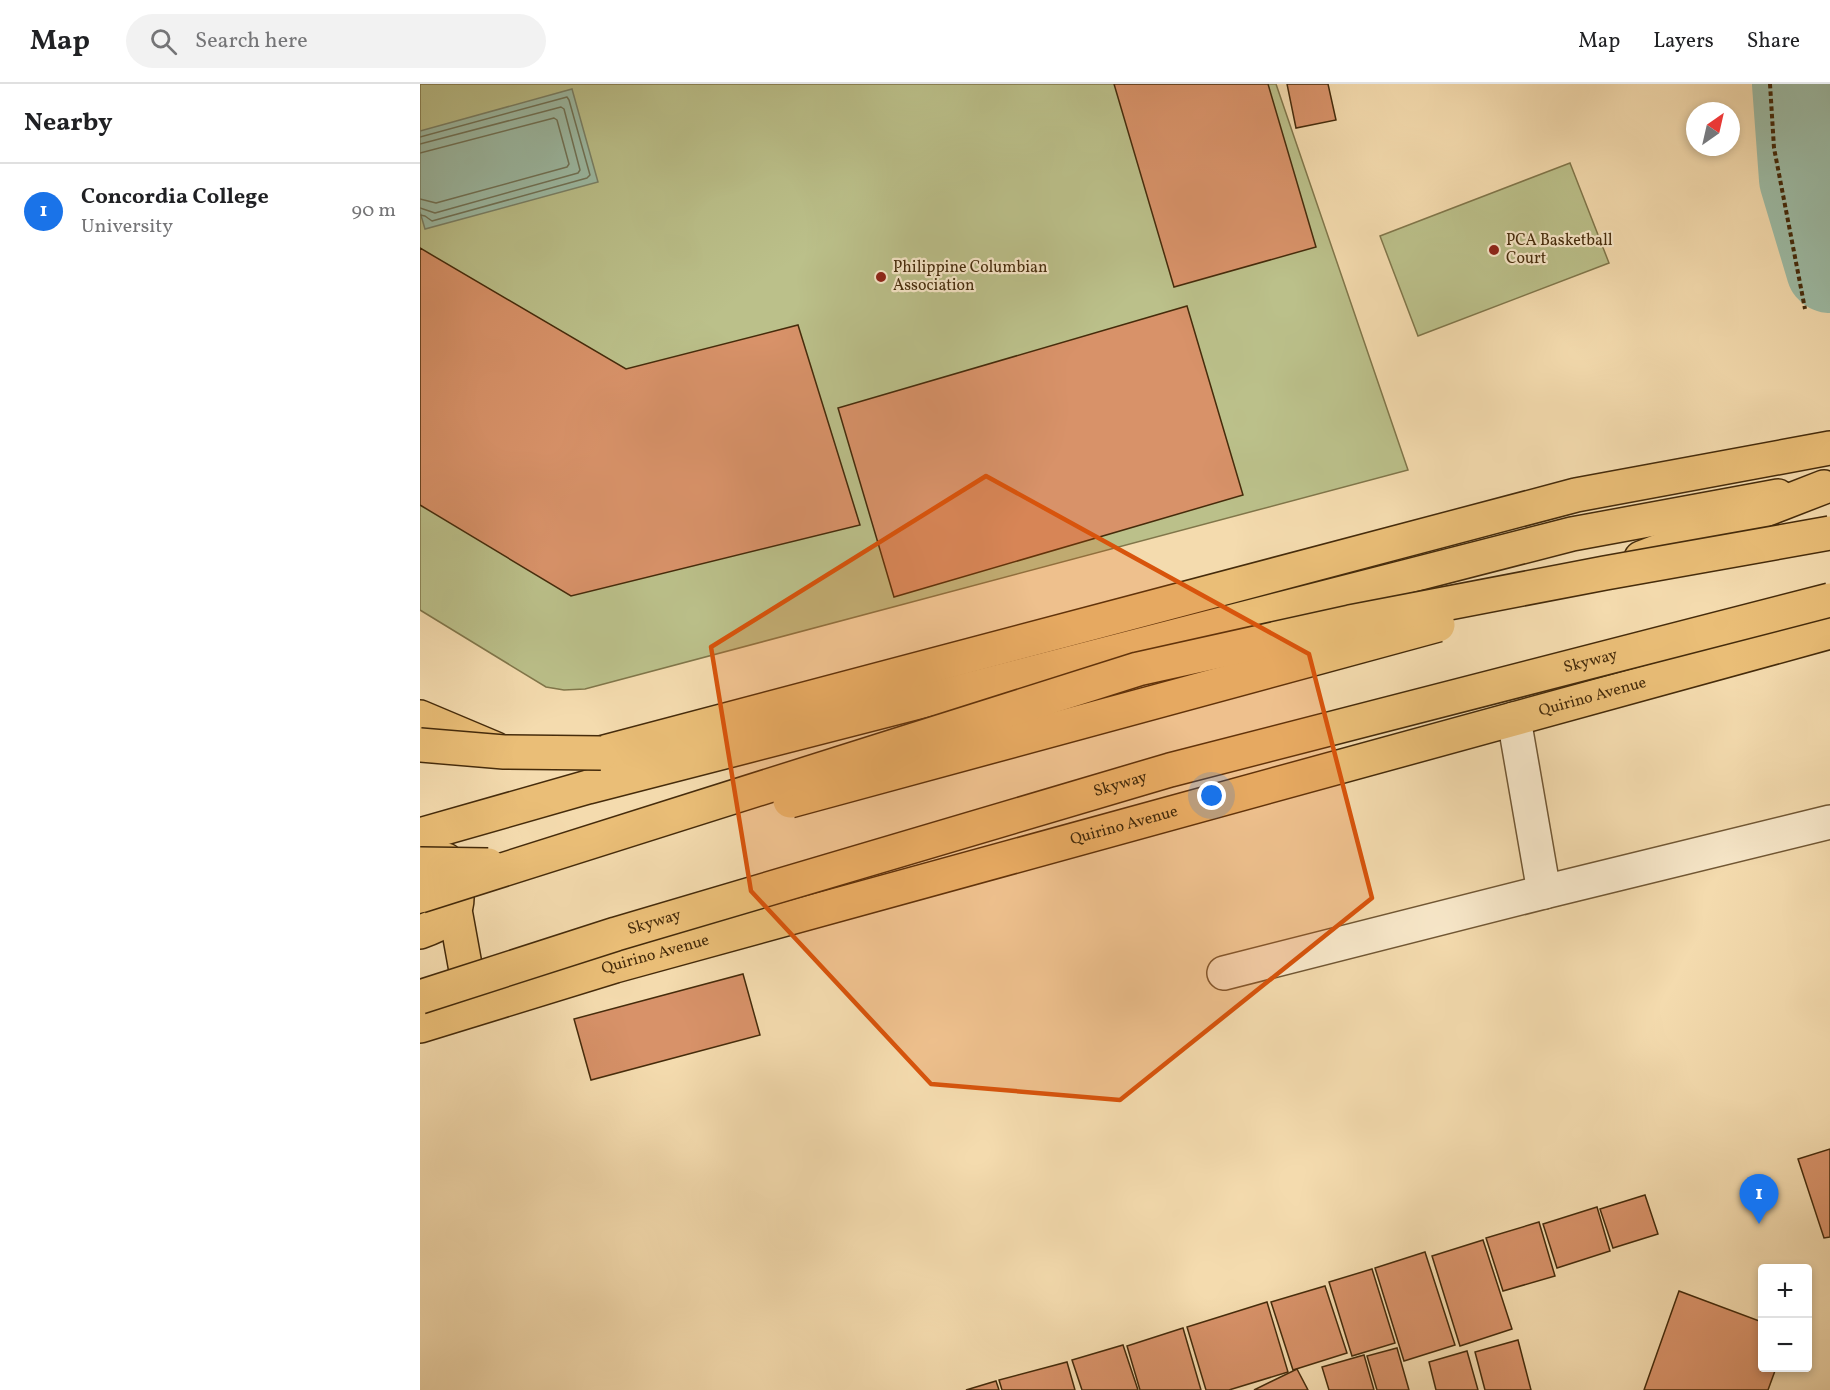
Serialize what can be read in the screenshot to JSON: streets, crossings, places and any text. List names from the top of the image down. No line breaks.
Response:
{"streets":{"main road":["Skyway","Quirino Avenue"]},"places":["PCA Basketball Court","Philippine Columbian Association"],"north":"top right","page":{"header":"Map","search":"Search here","nav":["Map","Layers","Share"],"heading":"Nearby","list":[{"mark":"1","name":"Concordia College","note":"University","value":"90 m"}],"pins":"1","map_buttons":["+","−"]}}
